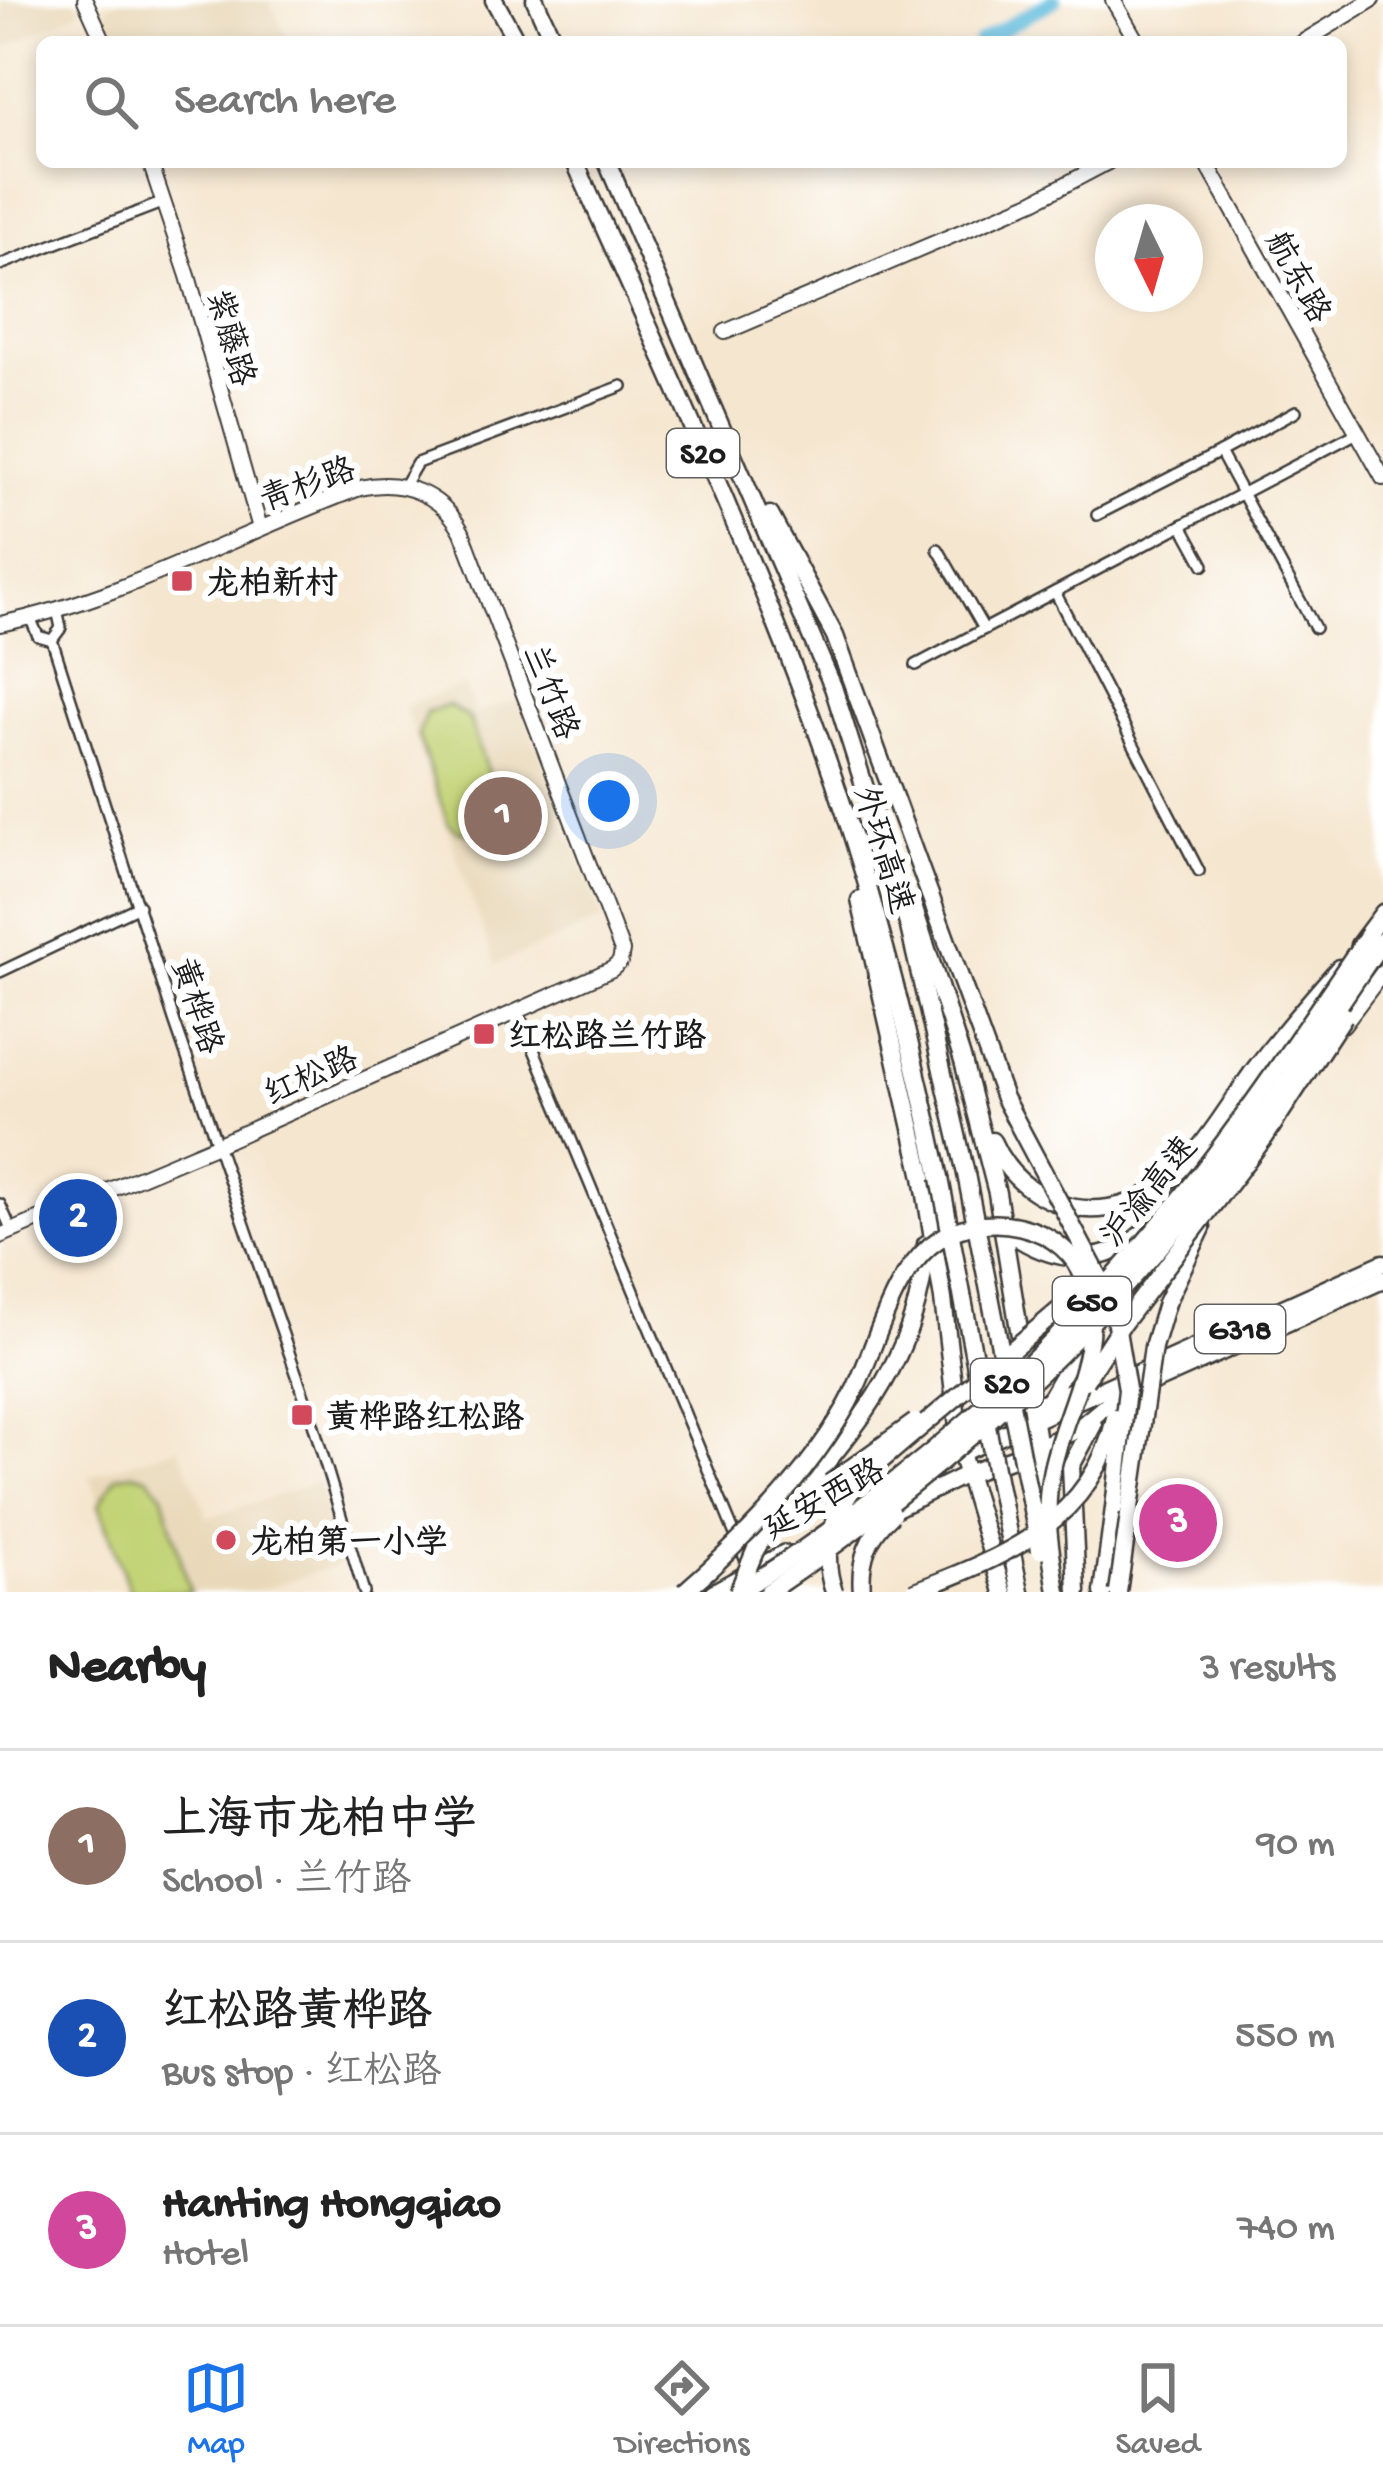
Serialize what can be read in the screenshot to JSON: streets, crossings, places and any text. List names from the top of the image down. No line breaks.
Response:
{"streets":{"highway":["S20","外环高速","沪渝高速","G50","G318"],"main road":["延安西路"],"street":["航东路","紫藤路","青杉路","兰竹路","黄桦路","红松路"]},"crossings":[["紫藤路","青杉路"],["青杉路","兰竹路"],["青杉路","黄桦路"],["兰竹路","红松路"],["黄桦路","红松路"],["沪渝高速","延安西路"],["G318","延安西路"]],"places":{"transit":["龙柏新村","红松路兰竹路","黄桦路红松路"],"other":["龙柏第一小学"]},"north":"bottom","page":{"search":"Search here","pins":["1","2","3"],"heading":["Nearby","3 results"],"list":[{"mark":"1","name":"上海市龙柏中学","note":"School · 兰竹路","value":"90 m"},{"mark":"2","name":"红松路黄桦路","note":"Bus stop · 红松路","value":"550 m"},{"mark":"3","name":"Hanting Hongqiao","note":"Hotel","value":"740 m"}],"nav":["Map","Directions","Saved"]}}
